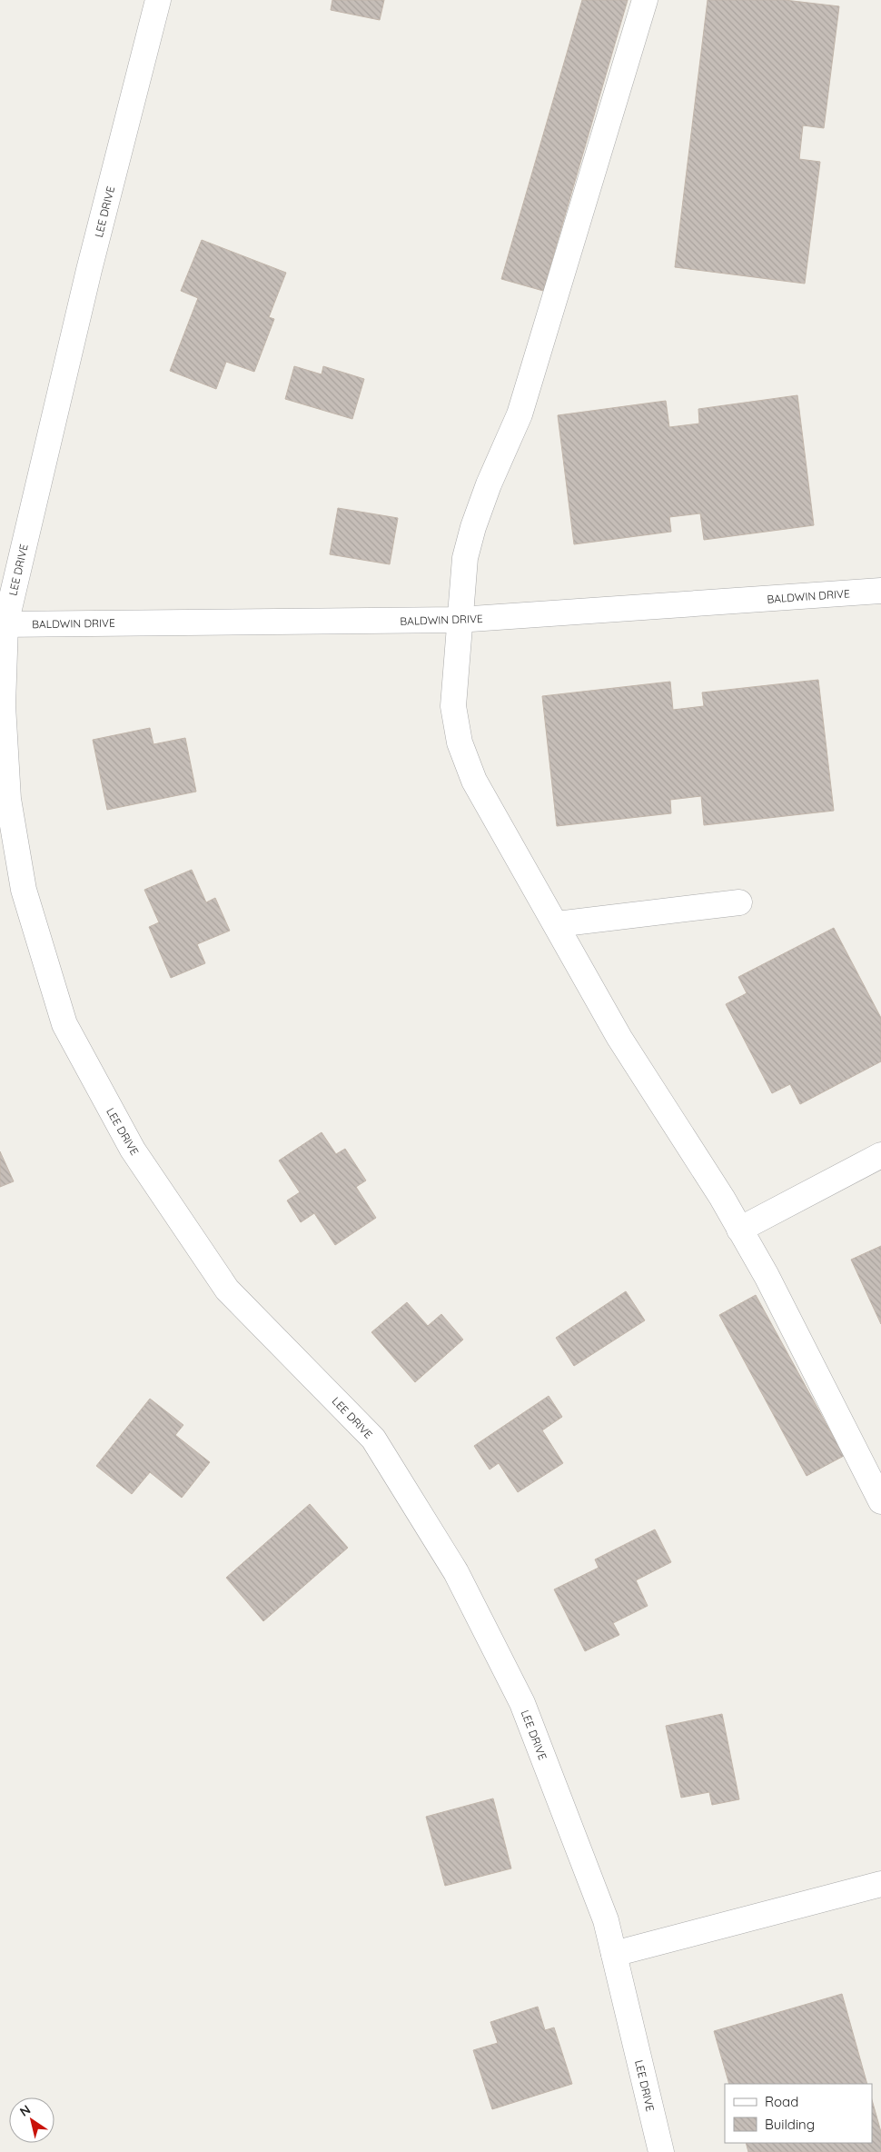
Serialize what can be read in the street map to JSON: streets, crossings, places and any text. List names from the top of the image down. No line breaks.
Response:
{"streets":{"street":["LEE DRIVE","BALDWIN DRIVE"]},"crossings":[["LEE DRIVE","BALDWIN DRIVE"]],"legend":["Road","Building"],"north":"top left"}
